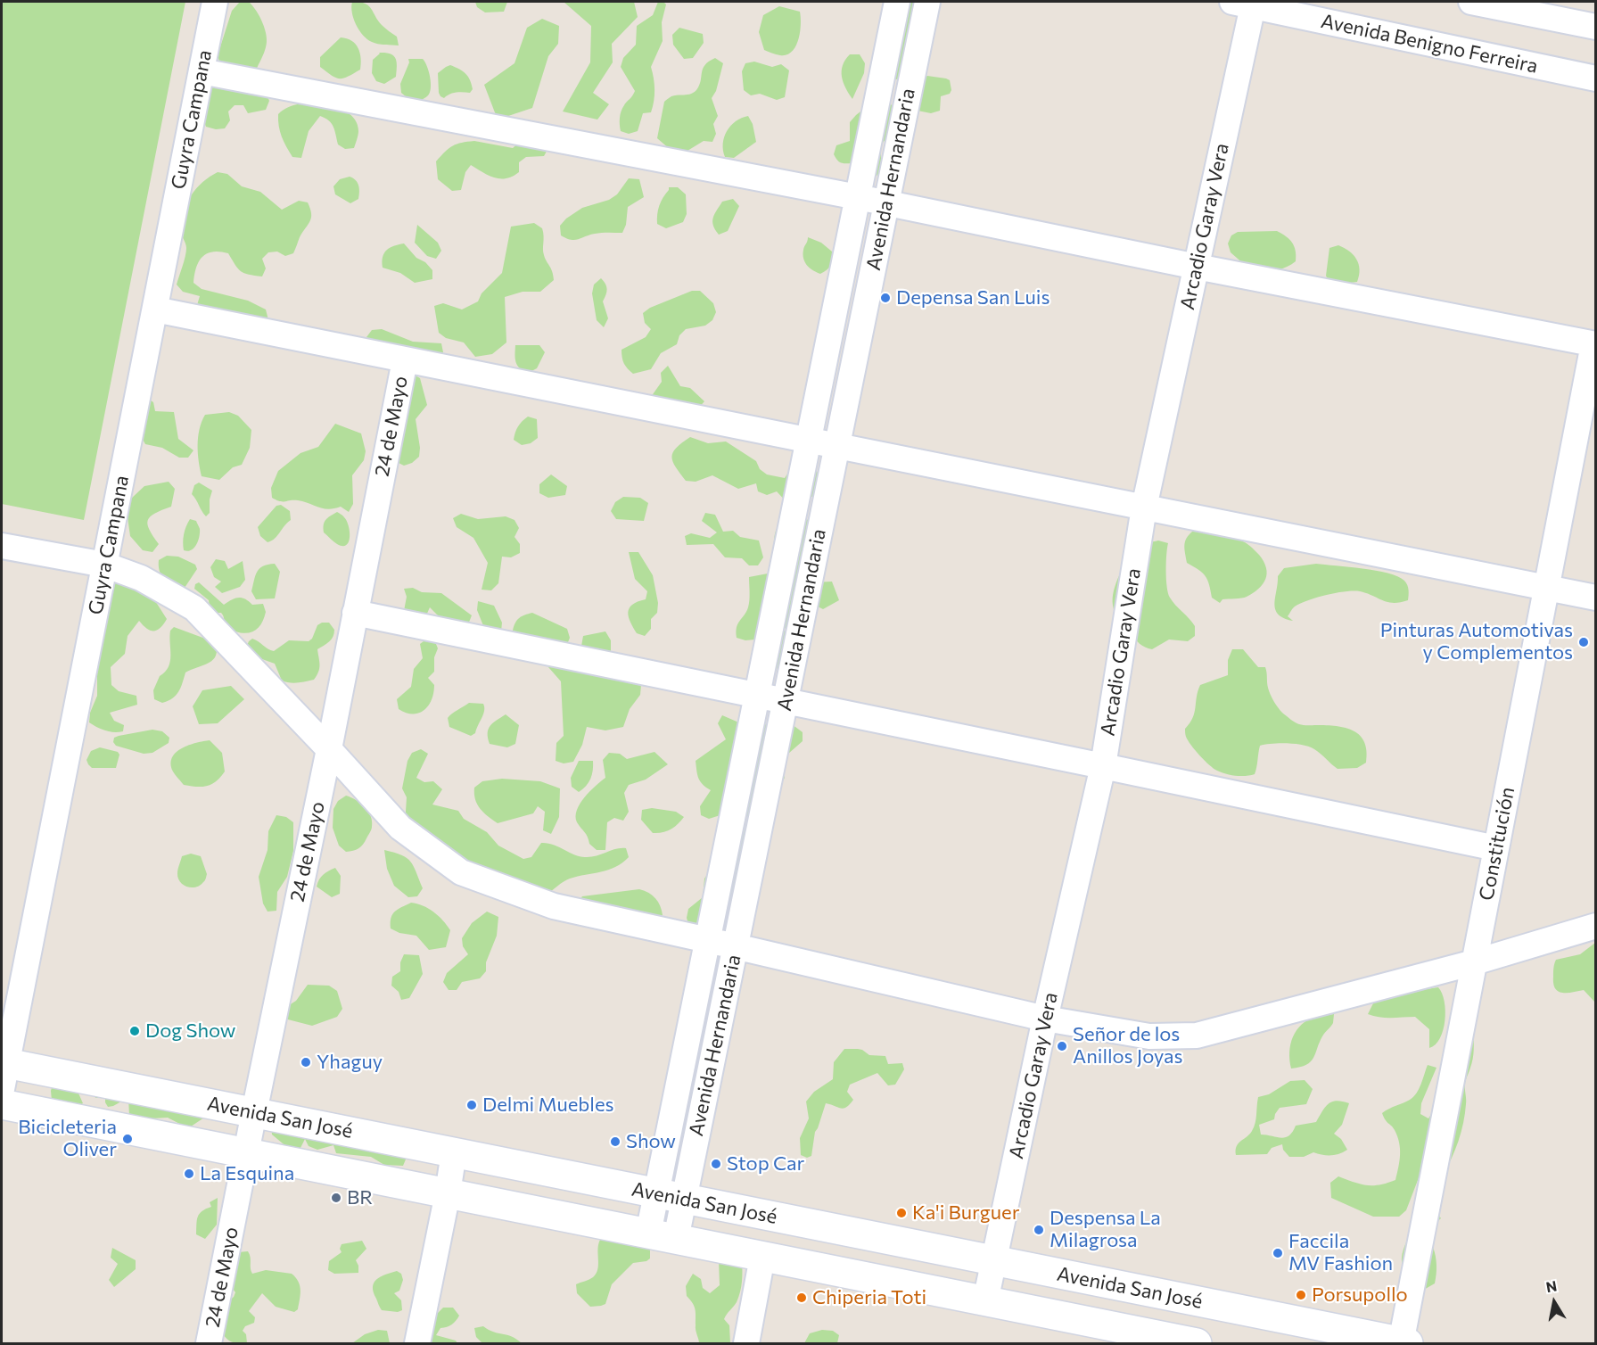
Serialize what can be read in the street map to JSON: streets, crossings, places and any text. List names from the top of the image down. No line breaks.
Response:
{"streets":{"street":["Avenida Benigno Ferreira","Guyra Campana","Avenida Hernandaria","Arcadio Garay Vera","24 de Mayo","Constitución","Avenida San José"]},"crossings":[["Avenida Benigno Ferreira","Arcadio Garay Vera"],["Guyra Campana","Avenida San José"],["Avenida Hernandaria","Avenida San José"],["Arcadio Garay Vera","Avenida San José"],["24 de Mayo","Avenida San José"],["Constitución","Avenida San José"]],"places":["Depensa San Luis","Pinturas Automotivas y Complementos","Dog Show","Señor de los Anillos Joyas","Yhaguy","Delmi Muebles","Bicicleteria Oliver","Show","Stop Car","La Esquina","BR","Ka'i Burguer","Despensa La Milagrosa","Faccila MV Fashion","Porsupollo","Chiperia Toti"],"north":"top"}
